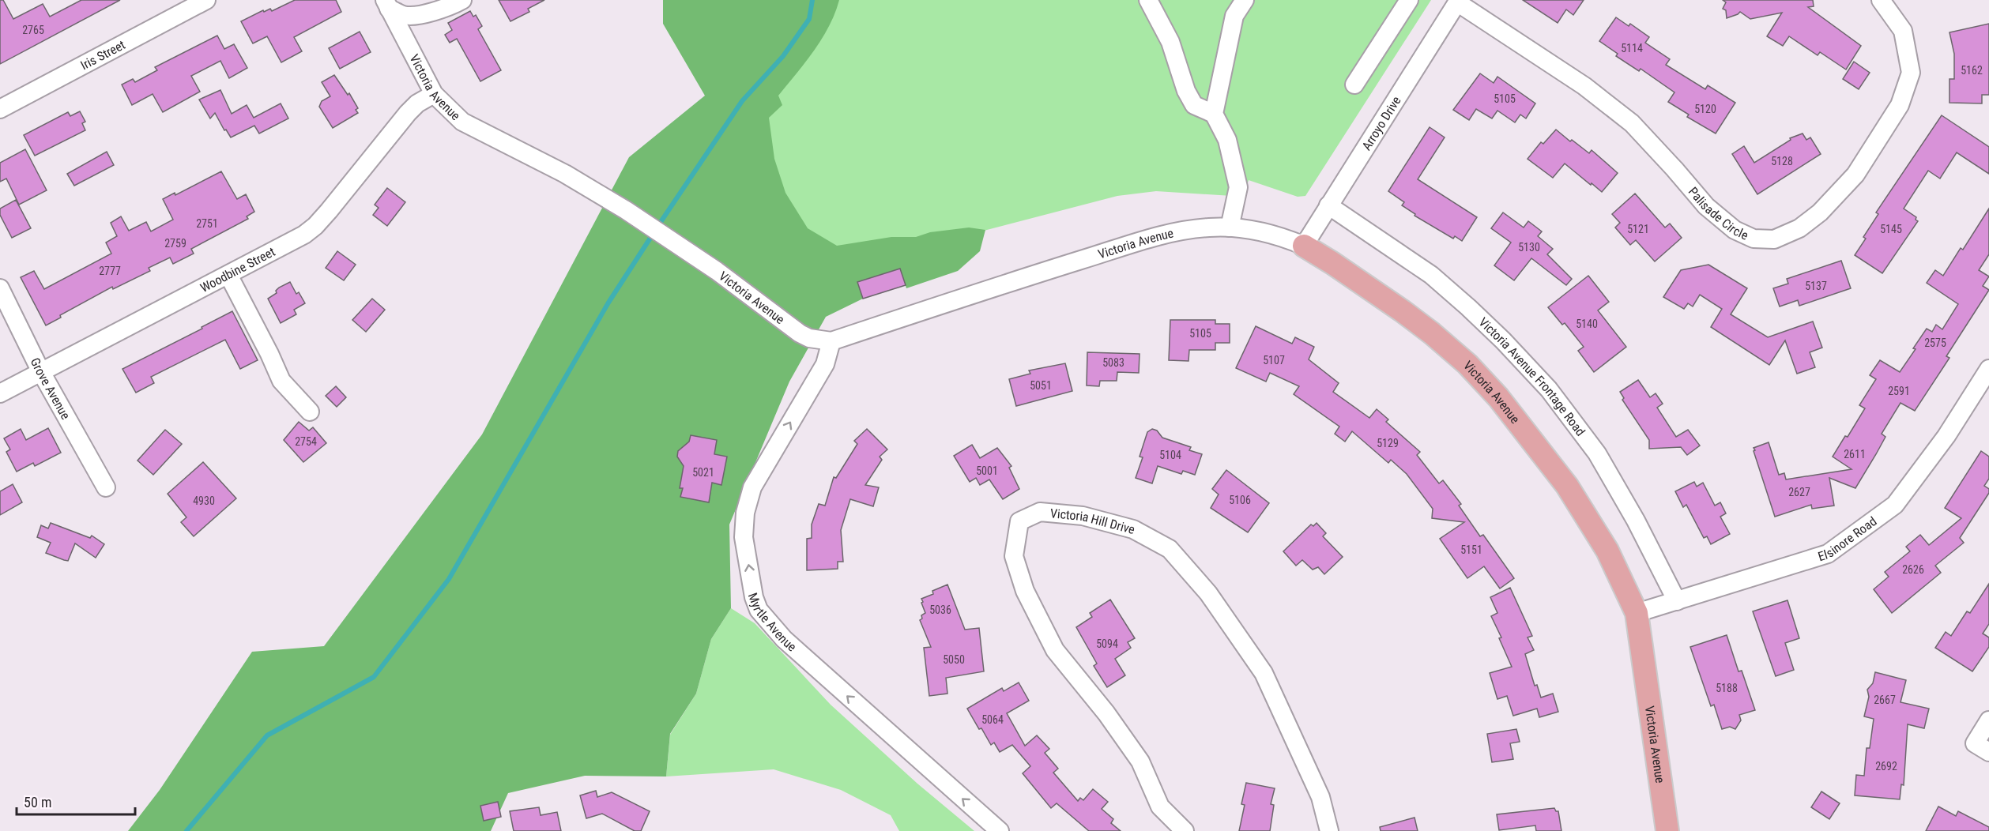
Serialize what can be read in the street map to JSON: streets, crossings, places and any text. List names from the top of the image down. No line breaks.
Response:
{"streets":{"main road":["Victoria Avenue"],"street":["Iris Street","Arroyo Drive","Palisade Circle","Woodbine Street","Victoria Avenue Frontage Road","Grove Avenue","Victoria Hill Drive","Elsinore Road","Myrtle Avenue"]},"crossings":[["Victoria Avenue","Arroyo Drive"],["Victoria Avenue","Woodbine Street"],["Victoria Avenue","Elsinore Road"],["Victoria Avenue","Myrtle Avenue"],["Arroyo Drive","Palisade Circle"],["Arroyo Drive","Victoria Avenue Frontage Road"],["Woodbine Street","Grove Avenue"],["Victoria Avenue Frontage Road","Elsinore Road"]],"one_way":["Myrtle Avenue"],"house_numbers":["2765","5114","5162","5105","5120","5128","2751","5121","5145","2759","5130","2777","5137","5140","5105","2575","5107","5083","5051","2591","2754","5129","2611","5104","5001","5021","2627","5106","4930","5151","2626","5036","5094","5050","5188","2667","5064","2692"],"scale_bar":"50 m"}
